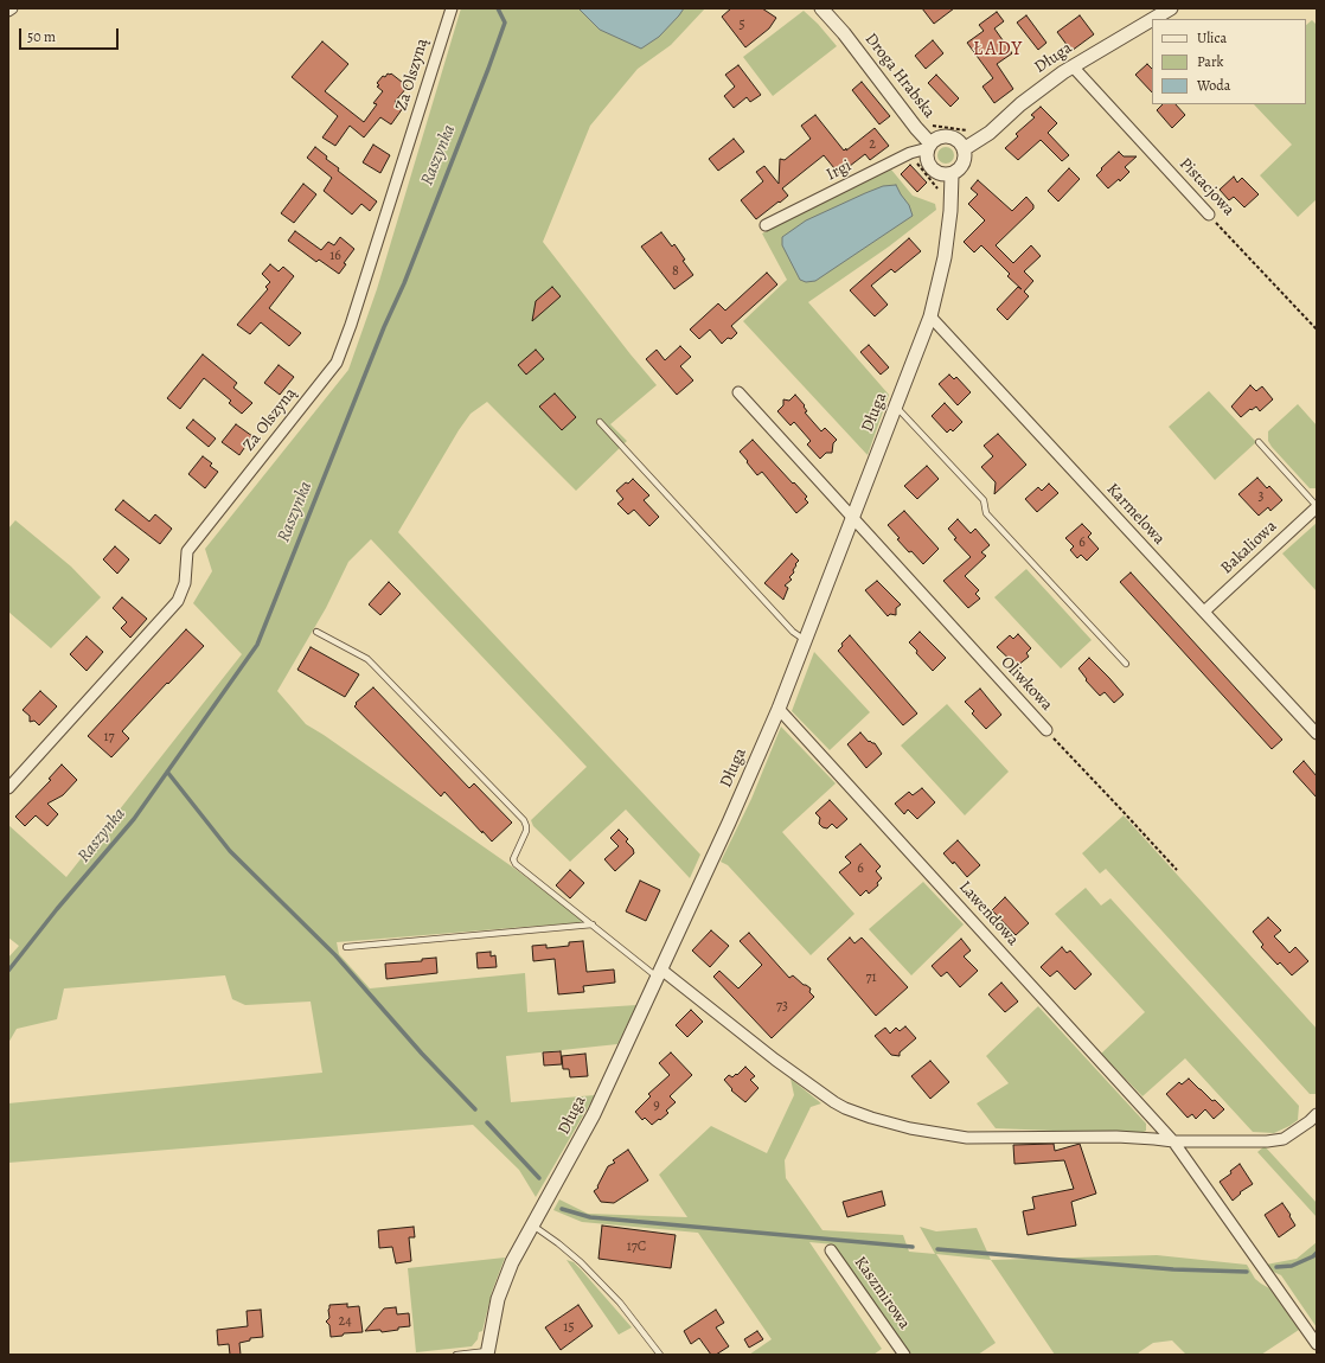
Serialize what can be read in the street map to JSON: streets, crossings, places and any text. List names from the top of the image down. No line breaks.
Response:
{"streets":{"street":["Długa","Za Olszyną","Droga Hrabska","Irgi","Pistacjowa","Karmelowa","Bakaliowa","Oliwkowa","Lawendowa","Kaszmirowa"]},"crossings":[["Długa","Droga Hrabska"],["Długa","Irgi"],["Długa","Pistacjowa"],["Długa","Karmelowa"],["Długa","Oliwkowa"],["Długa","Lawendowa"],["Droga Hrabska","Irgi"],["Karmelowa","Bakaliowa"]],"districts":["ŁADY"],"water":["Raszynka"],"house_numbers":["5","2","16","8","3","6","17","6","71","73","9","17C","24","15"],"legend":["Ulica","Park","Woda"],"scale_bar":"50 m"}
